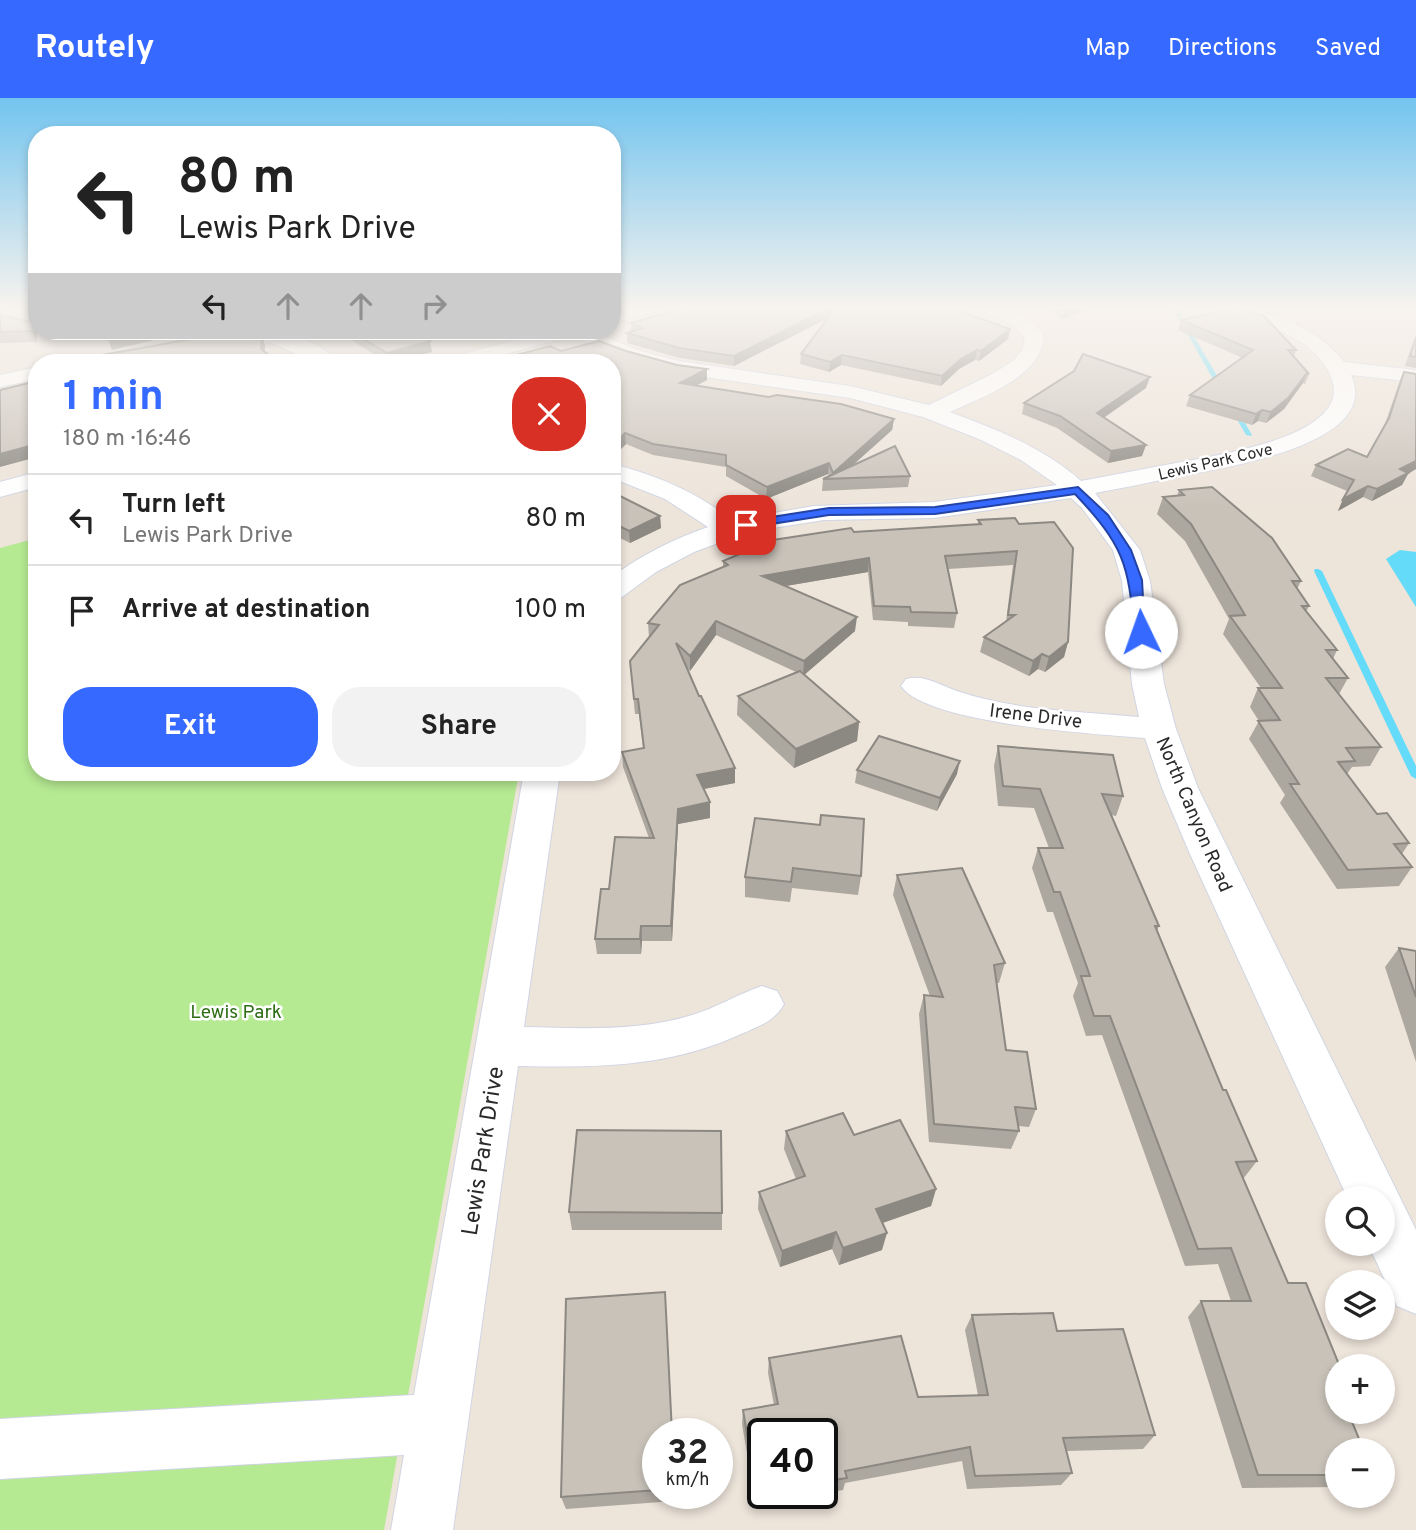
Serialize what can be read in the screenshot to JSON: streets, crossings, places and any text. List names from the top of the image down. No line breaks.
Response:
{"streets":{"street":["Lewis Park Cove","Irene Drive","North Canyon Road","Lewis Park Drive"]},"crossings":[["Lewis Park Cove","North Canyon Road"],["Irene Drive","North Canyon Road"]],"parks":["Lewis Park"],"page":{"header":"Routely","nav":["Map","Directions","Saved"],"turn":["80 m","Lewis Park Drive"],"heading":["1 min","180 m · 16:46"],"list":[{"name":"Turn left","note":"Lewis Park Drive","value":"80 m"},{"name":"Arrive at destination","value":"100 m"}],"buttons":["Exit","Share"],"map_buttons":["+","−"],"speed":"32 km/h","limit":"40"}}
